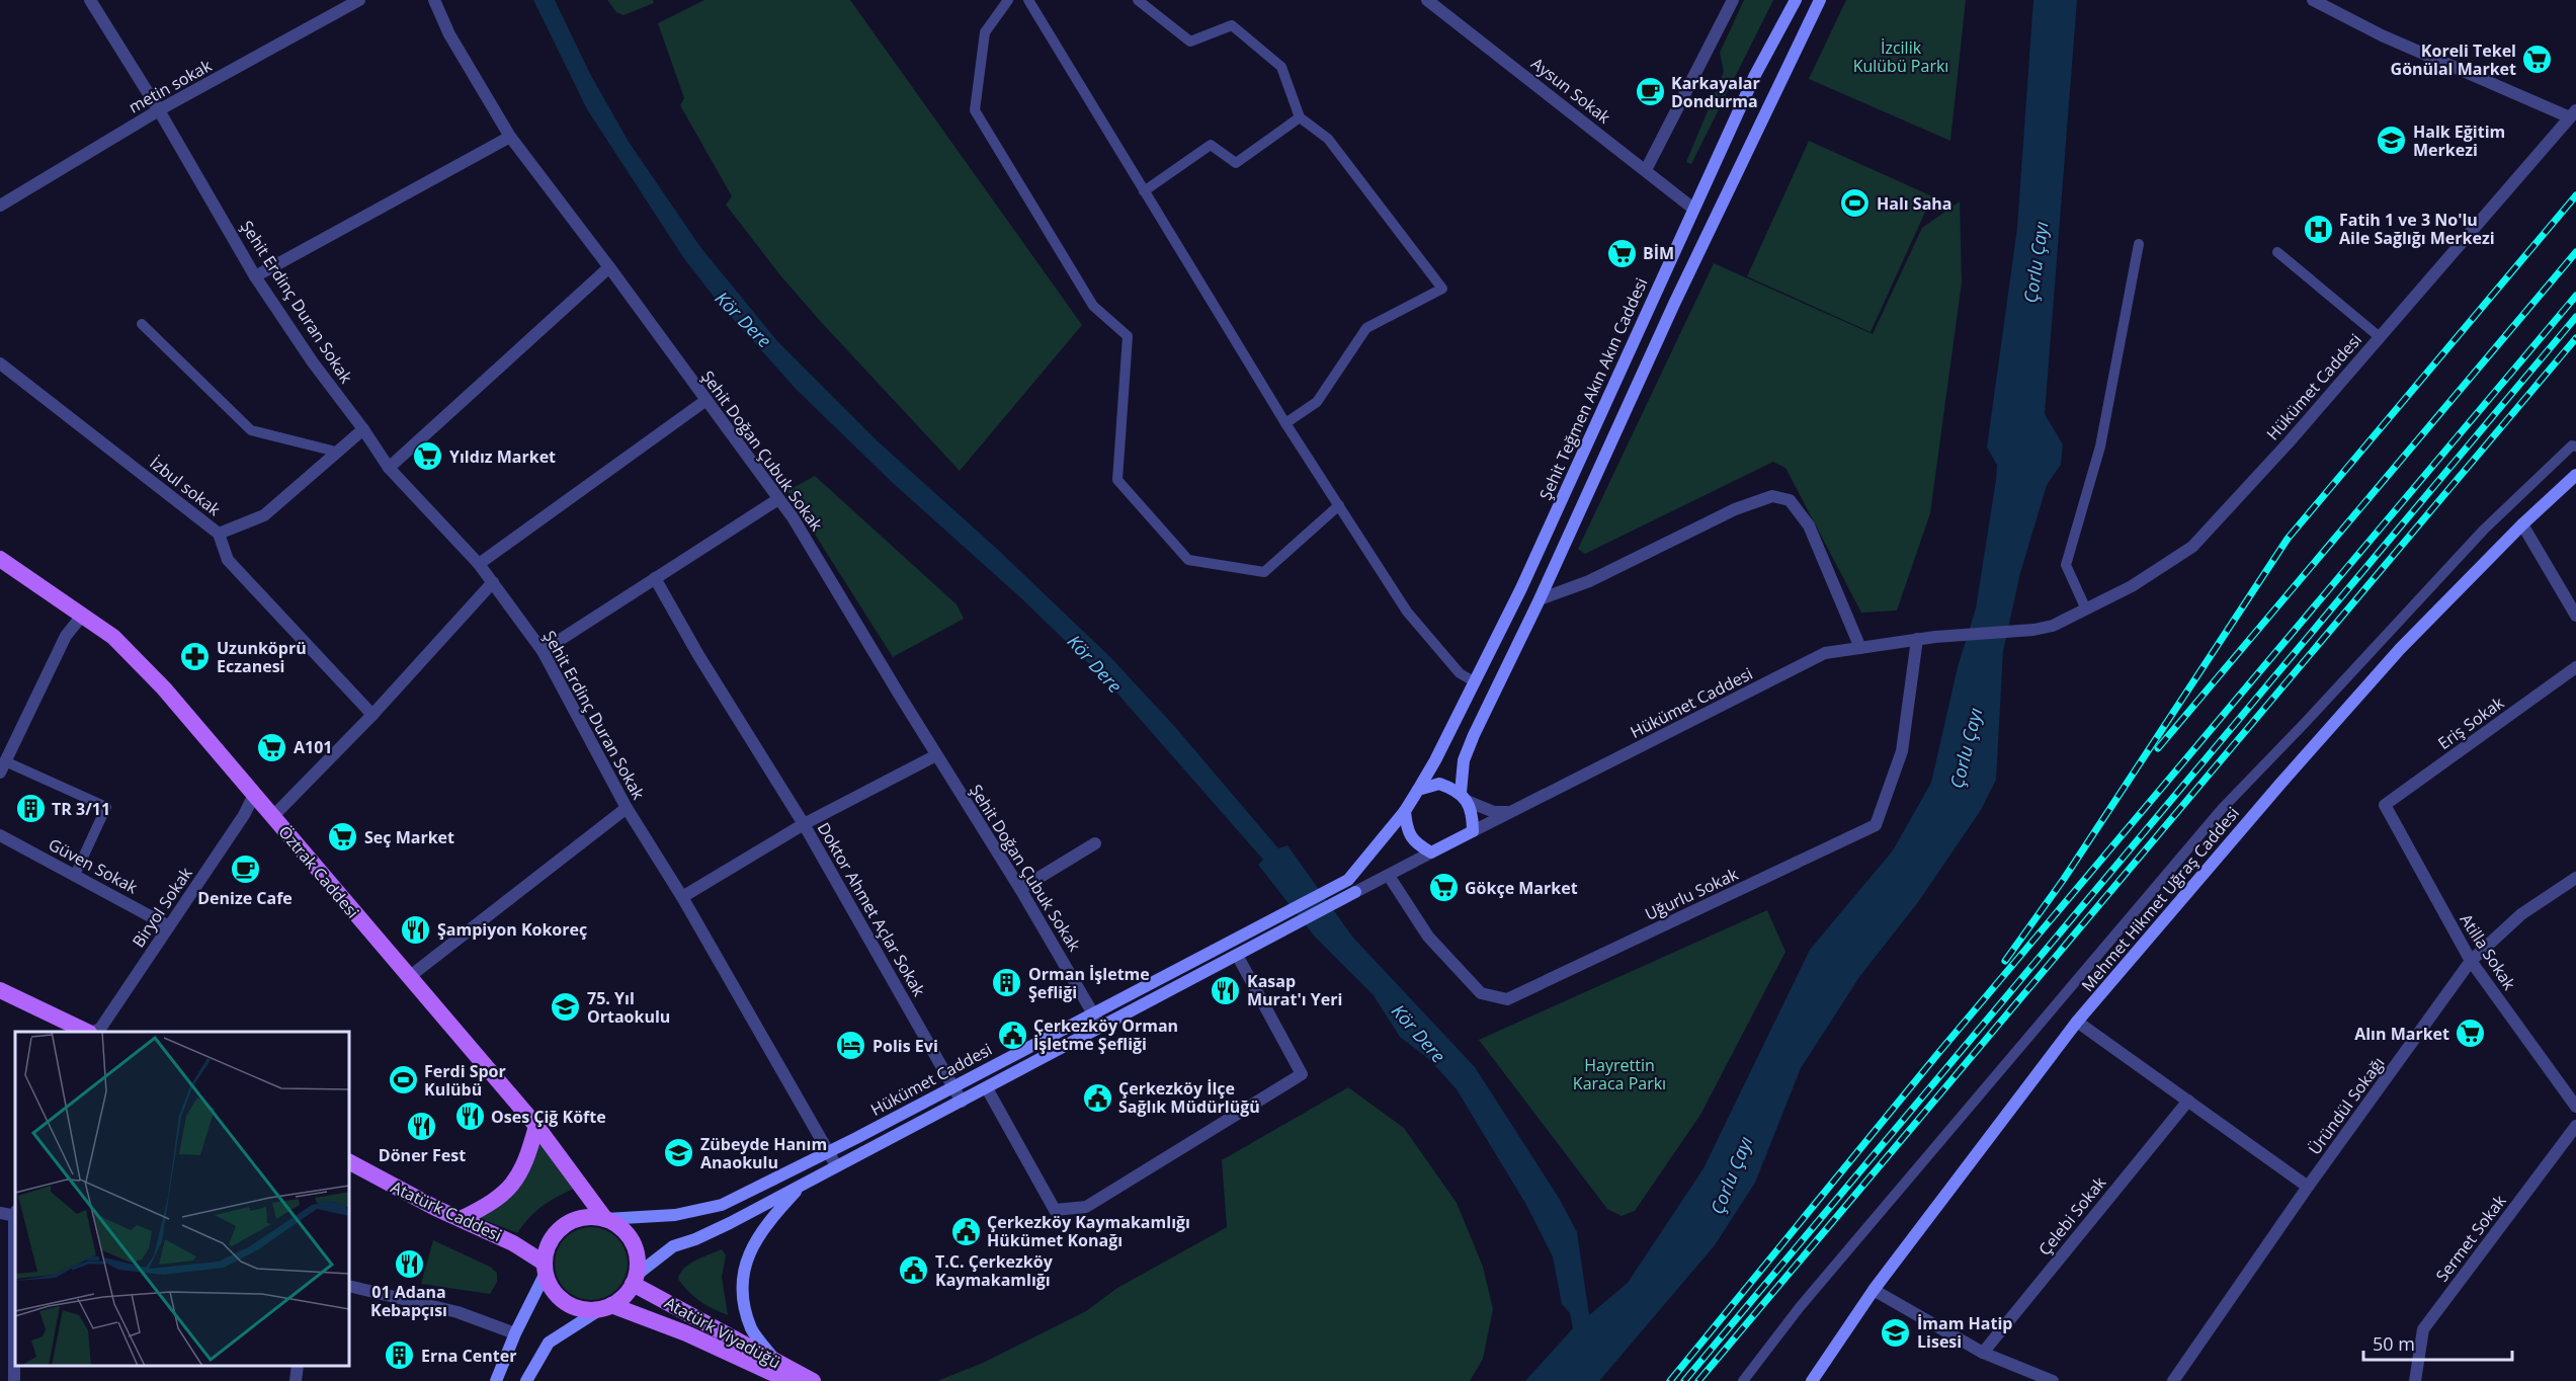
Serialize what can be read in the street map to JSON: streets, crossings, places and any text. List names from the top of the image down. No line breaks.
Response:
{"streets":{"main road":["Hükümet Caddesi","Şehit Teğmen Akın Akın Caddesi","Öztrak Caddesi","Mehmet Hikmet Uğraş Caddesi","Atatürk Caddesi","Atatürk Viyadüğü"],"street":["metin sokak","Aysun Sokak","Şehit Erdinç Duran Sokak","Şehit Doğan Çubuk Sokak","İzbul sokak","Eriş Sokak","Güven Sokak","Uğurlu Sokak","Biryol Sokak","Doktor Ahmet Açlar Sokak","Atilla Sokak","Üründül Sokağı","Çelebi Sokak","Sermet Sokak"]},"crossings":[["metin sokak","Şehit Erdinç Duran Sokak"],["Aysun Sokak","Şehit Teğmen Akın Akın Caddesi"],["Şehit Erdinç Duran Sokak","Hükümet Caddesi"],["Şehit Erdinç Duran Sokak","Doktor Ahmet Açlar Sokak"],["Hükümet Caddesi","Şehit Teğmen Akın Akın Caddesi"],["Hükümet Caddesi","Şehit Doğan Çubuk Sokak"],["Hükümet Caddesi","Öztrak Caddesi"],["Hükümet Caddesi","Uğurlu Sokak"],["Hükümet Caddesi","Doktor Ahmet Açlar Sokak"],["Hükümet Caddesi","Atatürk Caddesi"],["Hükümet Caddesi","Atatürk Viyadüğü"],["Eriş Sokak","Atilla Sokak"],["Güven Sokak","Biryol Sokak"],["Öztrak Caddesi","Biryol Sokak"],["Öztrak Caddesi","Atatürk Caddesi"],["Öztrak Caddesi","Atatürk Viyadüğü"],["Atilla Sokak","Üründül Sokağı"],["Atatürk Caddesi","Atatürk Viyadüğü"]],"water":["Çorlu Çayı","Kör Dere"],"parks":["İzcilik Kulübü Parkı","Hayrettin Karaca Parkı"],"places":{"supermarket":["Koreli Tekel Gönülal Market","BİM","Yıldız Market","A101","Seç Market","Gökçe Market","Alın Market"],"cafe":["Karkayalar Dondurma","Denize Cafe"],"school or university":["Halk Eğitim Merkezi","75. Yıl Ortaokulu","Zübeyde Hanım Anaokulu","İmam Hatip Lisesi"],"sports":["Halı Saha","Ferdi Spor Kulübü"],"hospital":["Fatih 1 ve 3 No'lu Aile Sağlığı Merkezi"],"pharmacy":["Uzunköprü Eczanesi"],"building":["TR 3/11","Orman İşletme Şefliği","Erna Center"],"restaurant":["Şampiyon Kokoreç","Kasap Murat'ı Yeri","Oses Çiğ Köfte","Döner Fest","01 Adana Kebapçısı"],"public building":["Çerkezköy Orman İşletme Şefliği","Çerkezköy İlçe Sağlık Müdürlüğü","Çerkezköy Kaymakamlığı Hükümet Konağı","T.C. Çerkezköy Kaymakamlığı"],"hotel":["Polis Evi"]},"scale_bar":"50 m"}
